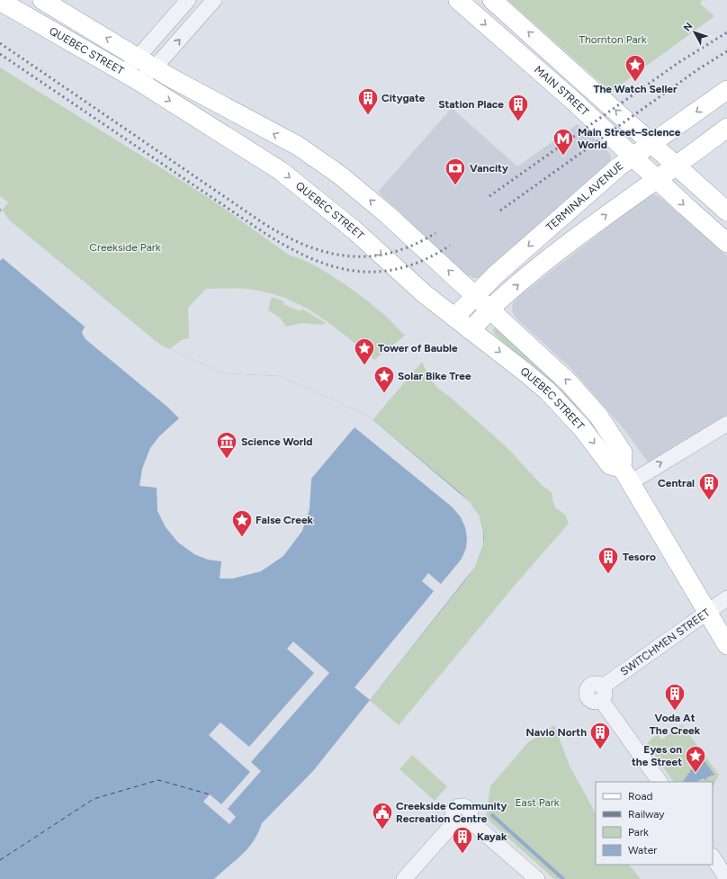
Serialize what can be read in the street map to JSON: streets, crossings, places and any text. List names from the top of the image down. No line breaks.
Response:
{"streets":{"main road":["QUEBEC STREET","MAIN STREET","TERMINAL AVENUE"],"street":["SWITCHMEN STREET"]},"crossings":[["QUEBEC STREET","TERMINAL AVENUE"],["QUEBEC STREET","SWITCHMEN STREET"],["MAIN STREET","TERMINAL AVENUE"]],"parks":["Thornton Park","Creekside Park","East Park"],"places":{"place":["The Watch Seller","Tower of Bauble","Solar Bike Tree","False Creek","Eyes on the Street"],"building":["Citygate","Station Place","Central","Tesoro","Voda At The Creek","Navio North","Kayak"],"metro station":["Main Street–Science World"],"bank":["Vancity"],"museum":["Science World"],"public building":["Creekside Community Recreation Centre"]},"legend":["Road","Railway","Park","Water"],"north":"top left"}
